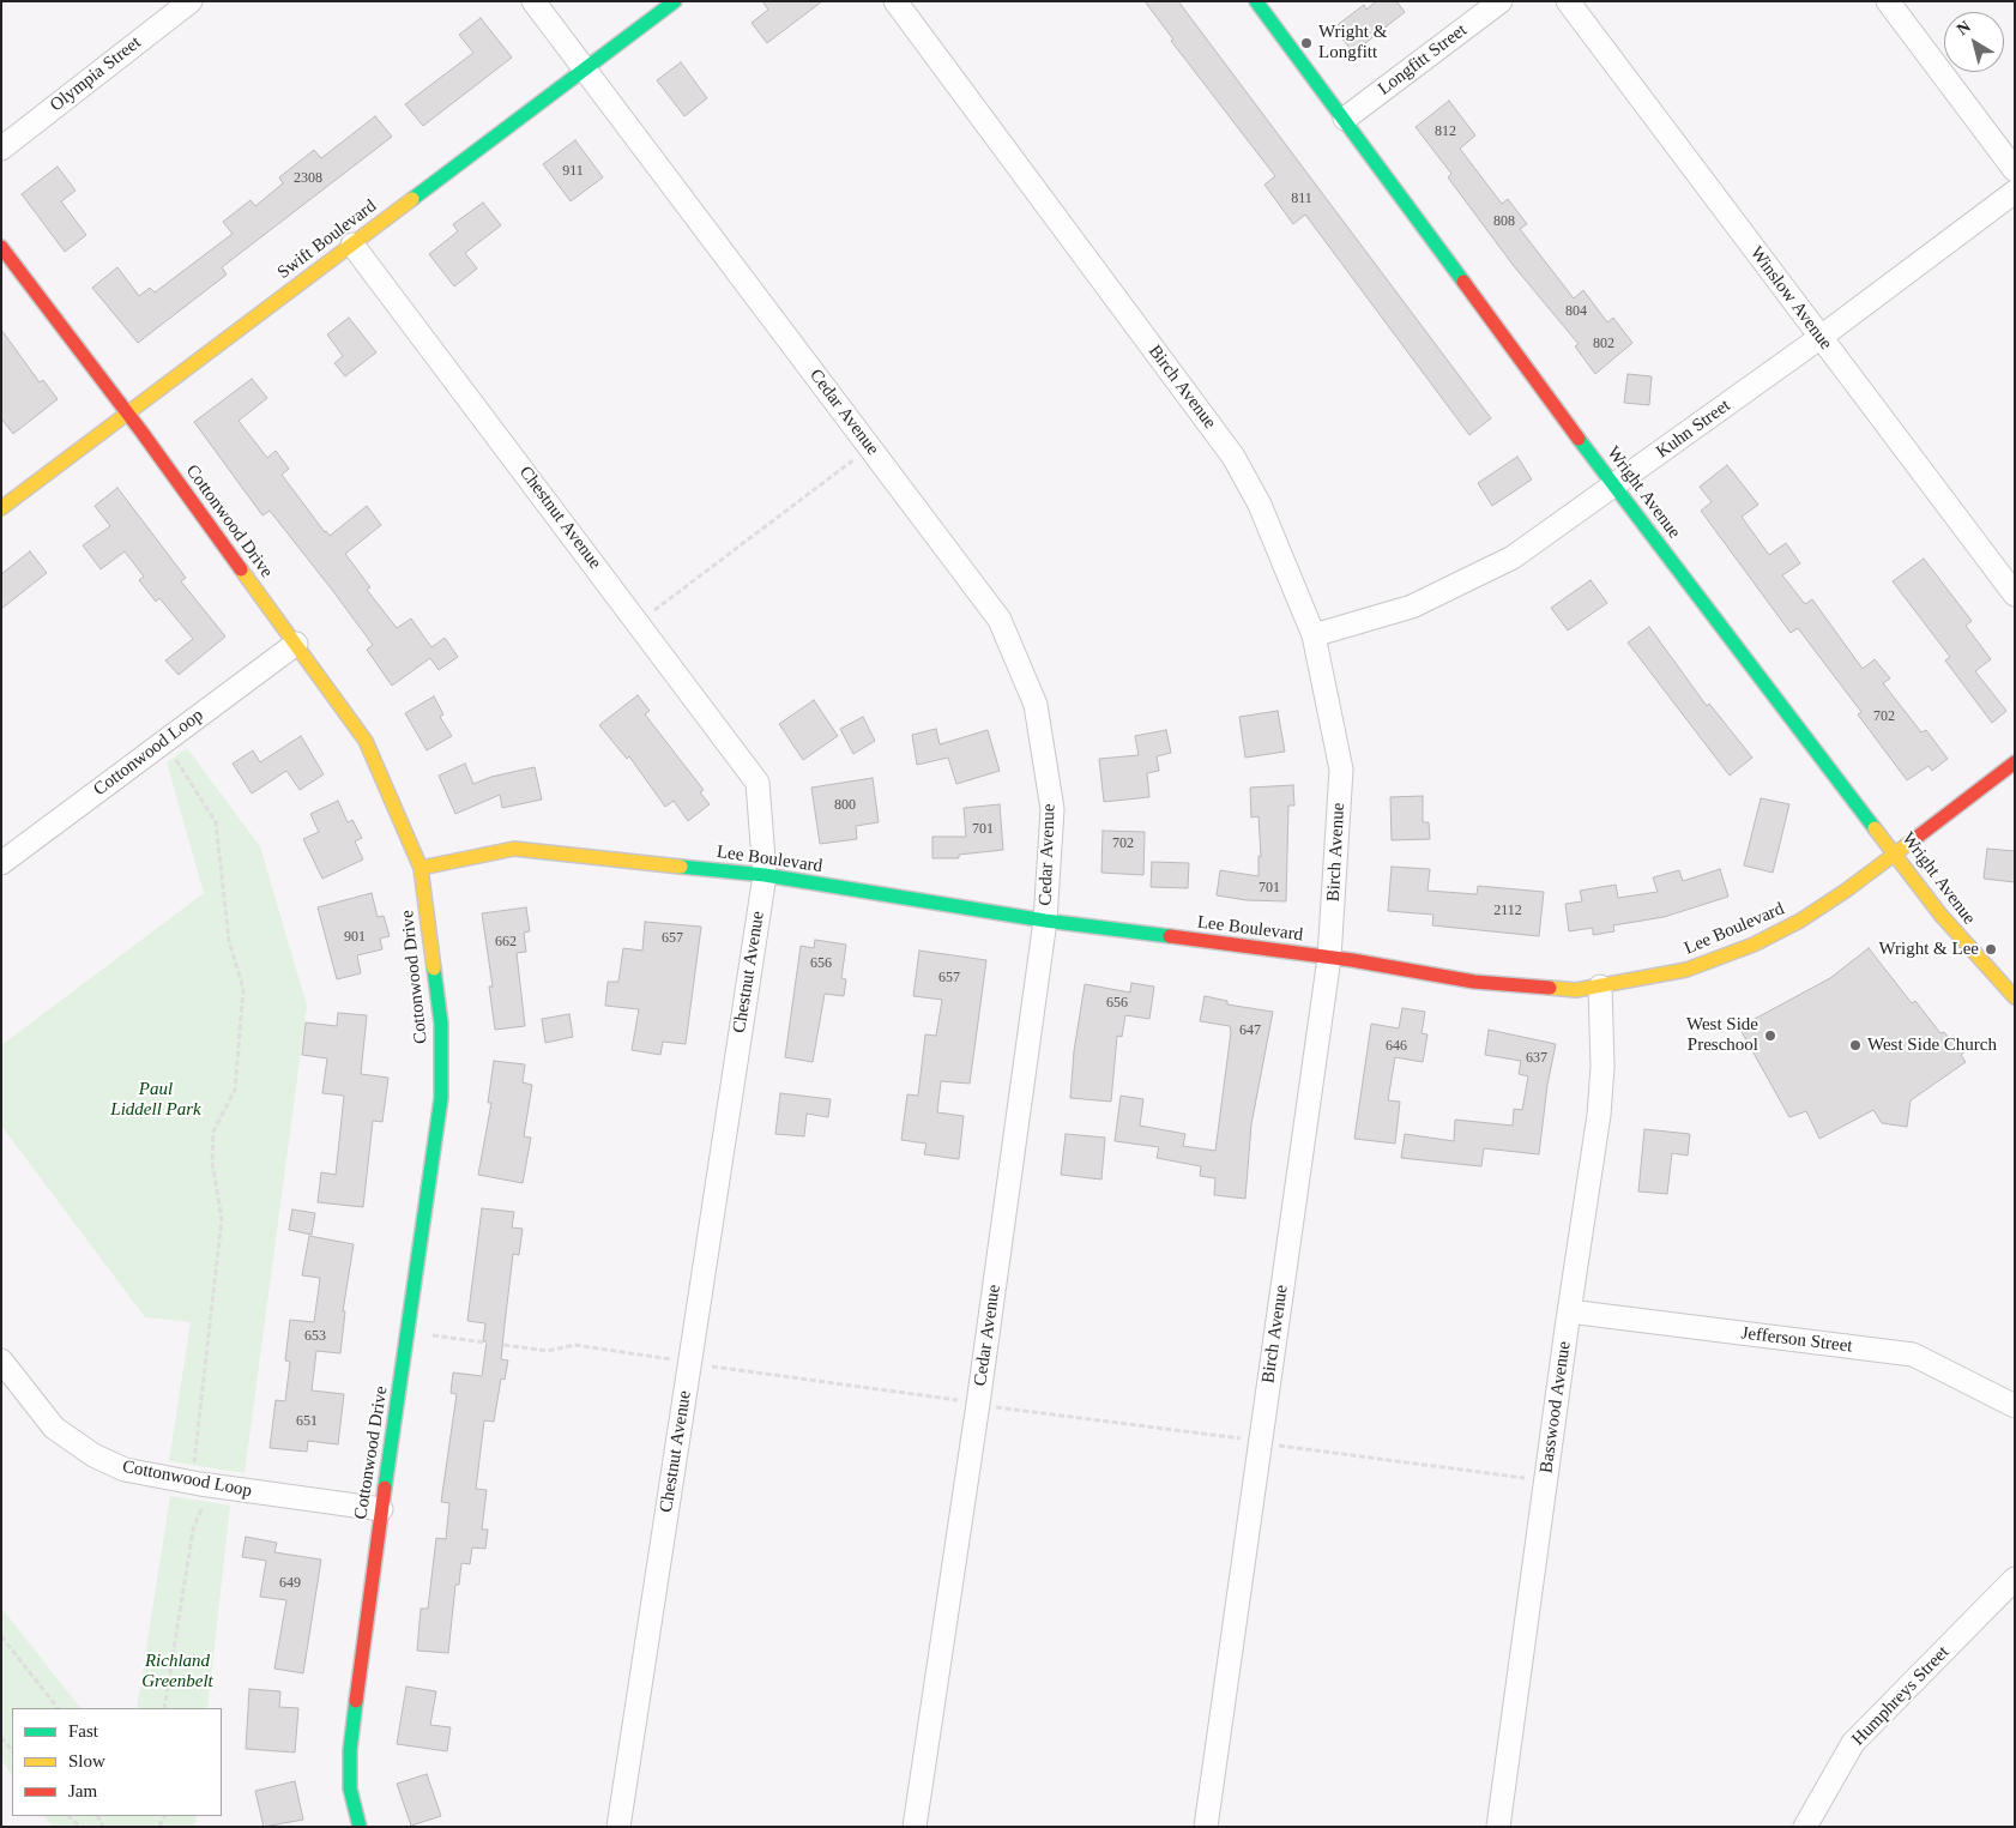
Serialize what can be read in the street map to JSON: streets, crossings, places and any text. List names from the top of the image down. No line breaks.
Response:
{"streets":{"street":["Longfitt Street","Olympia Street","Swift Boulevard","Winslow Avenue","Birch Avenue","Cedar Avenue","Kuhn Street","Wright Avenue","Chestnut Avenue","Cottonwood Drive","Cottonwood Loop","Lee Boulevard","Jefferson Street","Basswood Avenue","Humphreys Street"]},"crossings":[["Longfitt Street","Wright Avenue"],["Swift Boulevard","Cedar Avenue"],["Swift Boulevard","Chestnut Avenue"],["Swift Boulevard","Cottonwood Drive"],["Winslow Avenue","Kuhn Street"],["Birch Avenue","Kuhn Street"],["Birch Avenue","Lee Boulevard"],["Cedar Avenue","Lee Boulevard"],["Kuhn Street","Wright Avenue"],["Wright Avenue","Lee Boulevard"],["Chestnut Avenue","Lee Boulevard"],["Cottonwood Drive","Cottonwood Loop"],["Cottonwood Drive","Lee Boulevard"],["Lee Boulevard","Basswood Avenue"],["Jefferson Street","Basswood Avenue"]],"parks":["Paul Liddell Park","Richland Greenbelt"],"places":["Wright & Longfitt","Wright & Lee","West Side Preschool","West Side Church"],"house_numbers":["812","911","2308","811","808","804","802","702","800","701","702","701","2112","901","657","662","656","657","656","647","646","637","653","651","649"],"legend":["Fast","Slow","Jam"],"north":"top left"}
